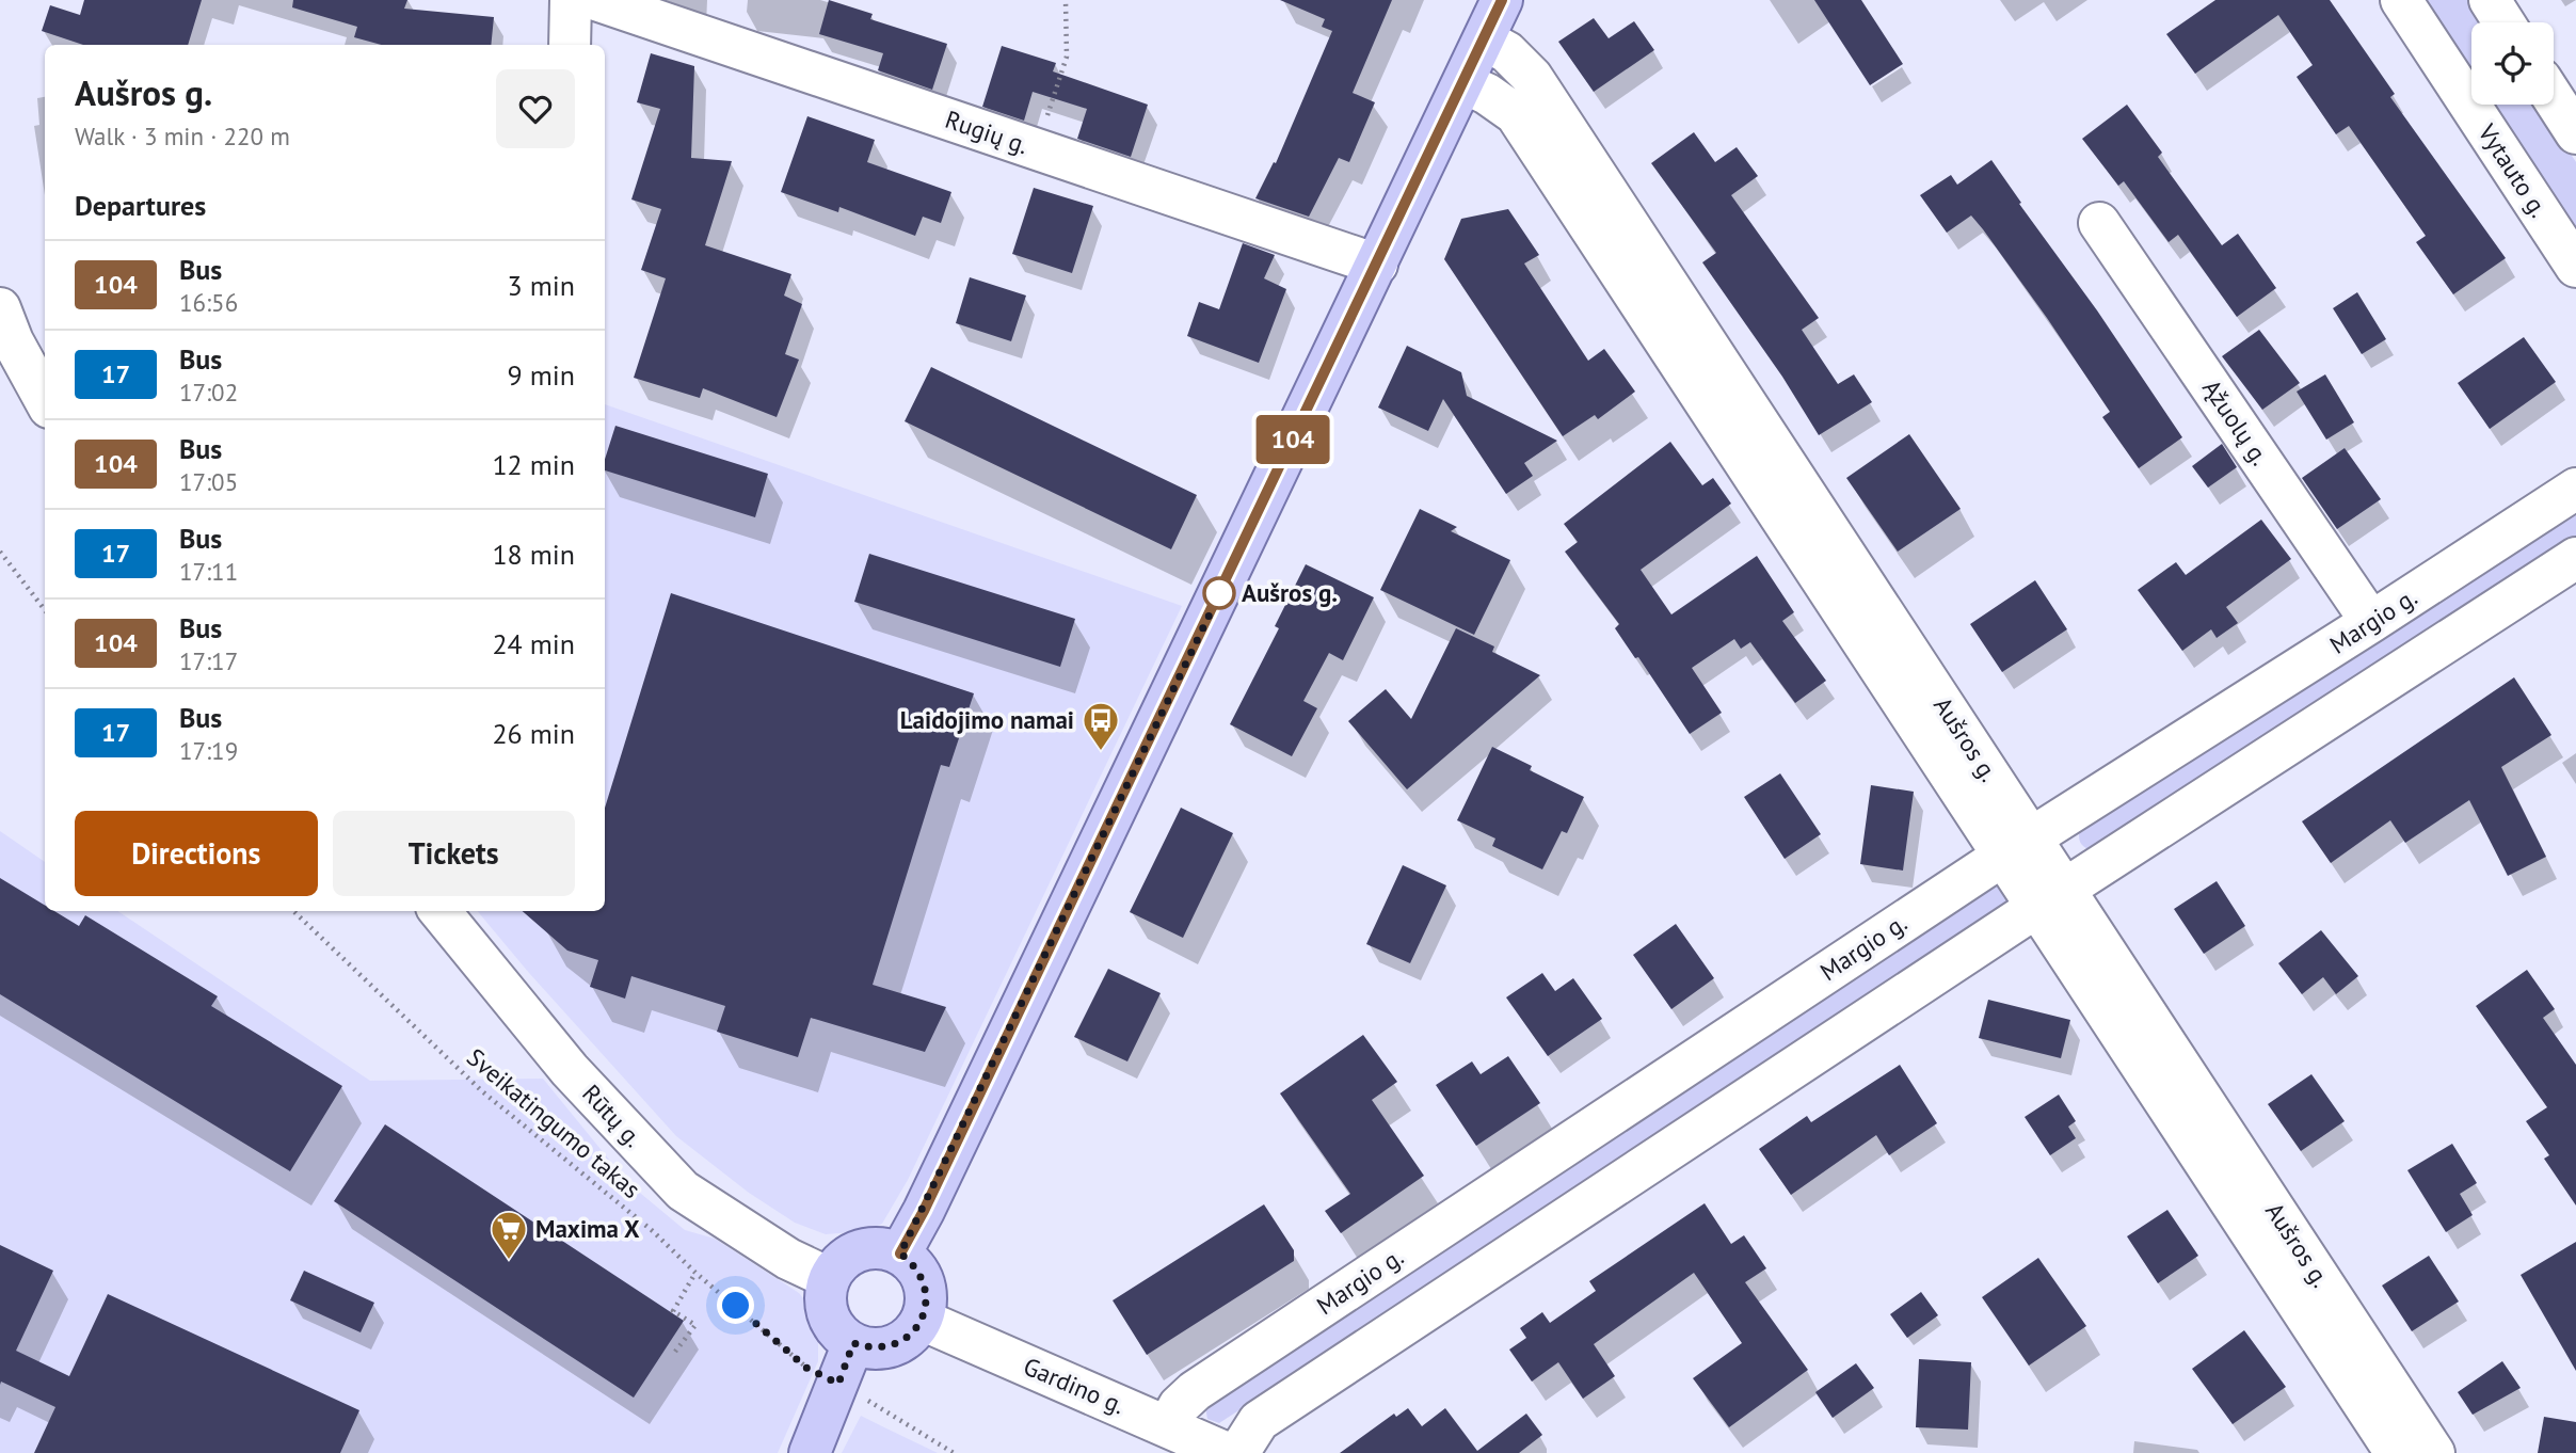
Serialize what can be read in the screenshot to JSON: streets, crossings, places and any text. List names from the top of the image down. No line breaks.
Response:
{"streets":{"street":["Rugių g.","Vytauto g.","Ąžuolų g.","Margio g.","Aušros g.","Rūtų g.","Gardino g."],"path":["Sveikatingumo takas"]},"crossings":[["Ąžuolų g.","Margio g."],["Margio g.","Aušros g."],["Margio g.","Gardino g."],["Rūtų g.","Gardino g."]],"places":{"other":["Aušros g."],"bus stop":["Laidojimo namai"],"supermarket":["Maxima X"]},"lines":["bus line 104"],"page":{"on_map":"104","heading":[["Aušros g.","Walk · 3 min · 220 m"],"Departures"],"list":[{"mark":"104","name":"Bus","note":"16:56","value":"3 min"},{"mark":"17","name":"Bus","note":"17:02","value":"9 min"},{"mark":"104","name":"Bus","note":"17:05","value":"12 min"},{"mark":"17","name":"Bus","note":"17:11","value":"18 min"},{"mark":"104","name":"Bus","note":"17:17","value":"24 min"},{"mark":"17","name":"Bus","note":"17:19","value":"26 min"}],"buttons":["Directions","Tickets"]}}
